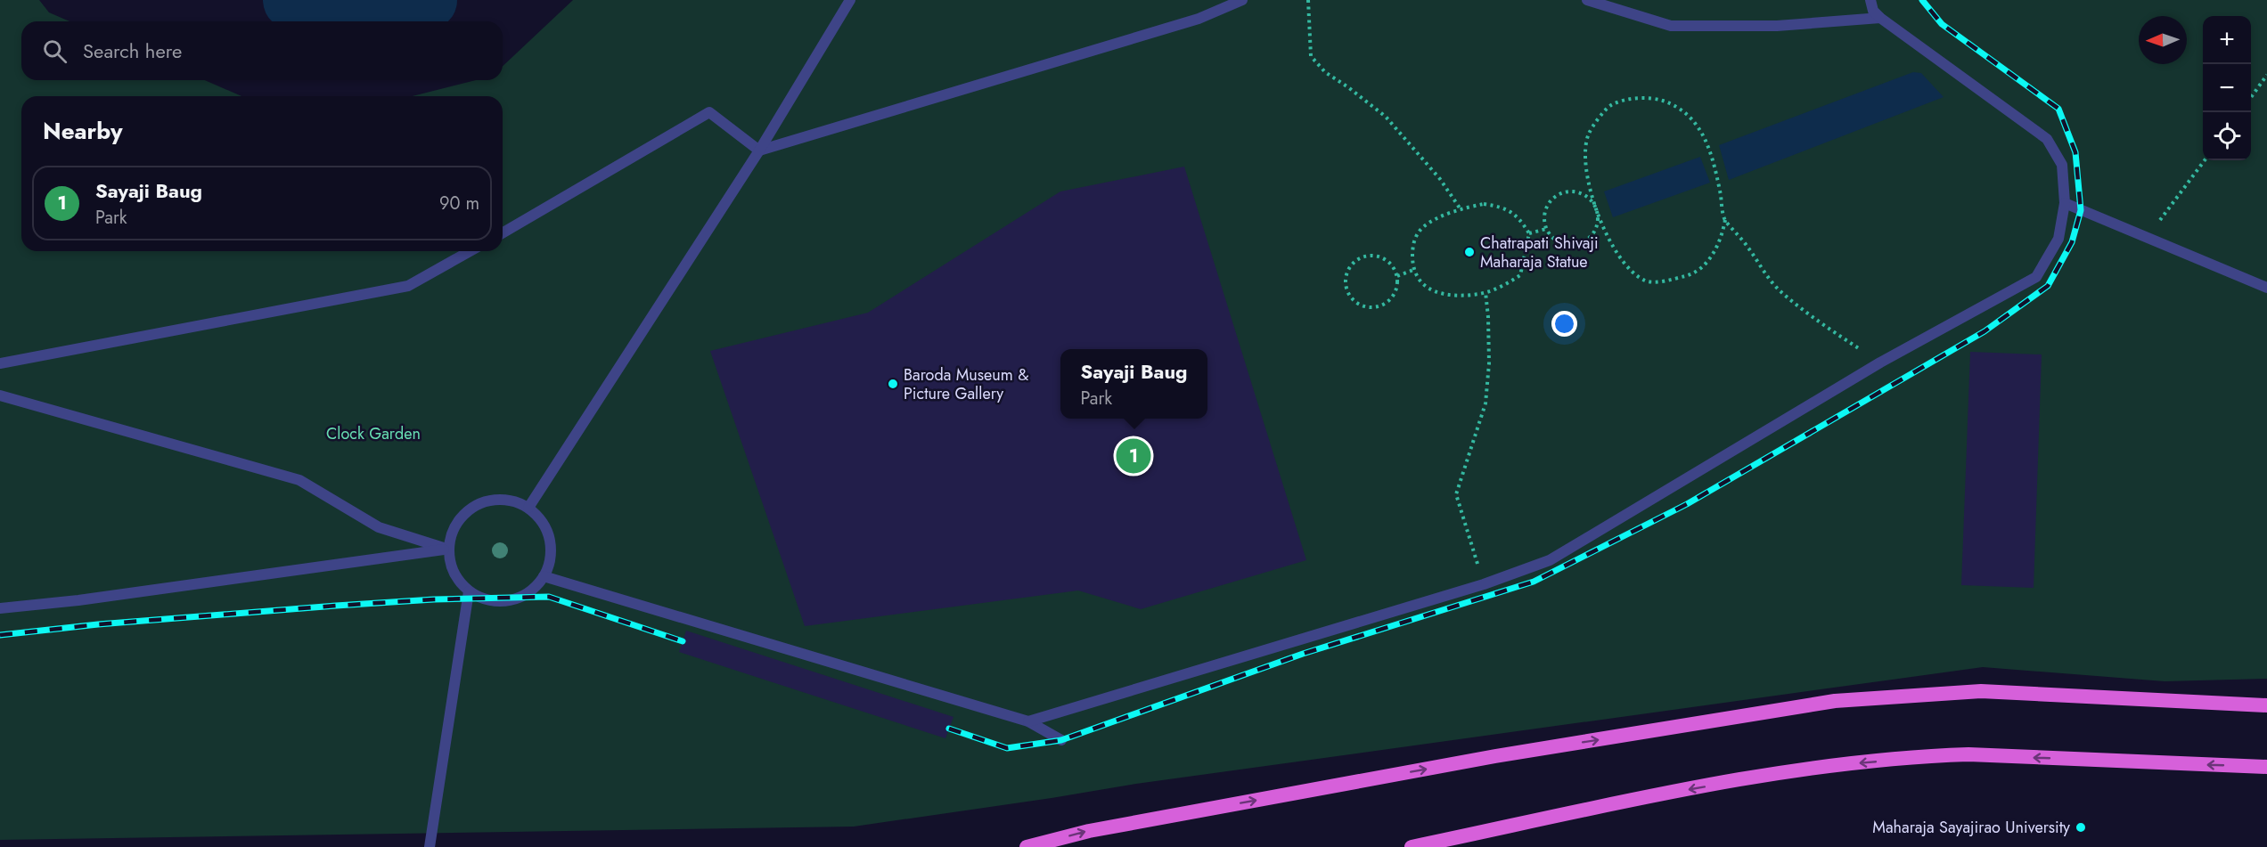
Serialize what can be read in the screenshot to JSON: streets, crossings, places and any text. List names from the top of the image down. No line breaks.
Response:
{"parks":["Clock Garden"],"places":["Chatrapati Shivaji Maharaja Statue","Baroda Museum & Picture Gallery","Maharaja Sayajirao University"],"north":"left","page":{"map_buttons":["+","−"],"search":"Search here","heading":"Nearby","list":[{"mark":"1","name":"Sayaji Baug","note":"Park","value":"90 m"}],"popup":["Sayaji Baug","Park"],"pins":"1"}}
